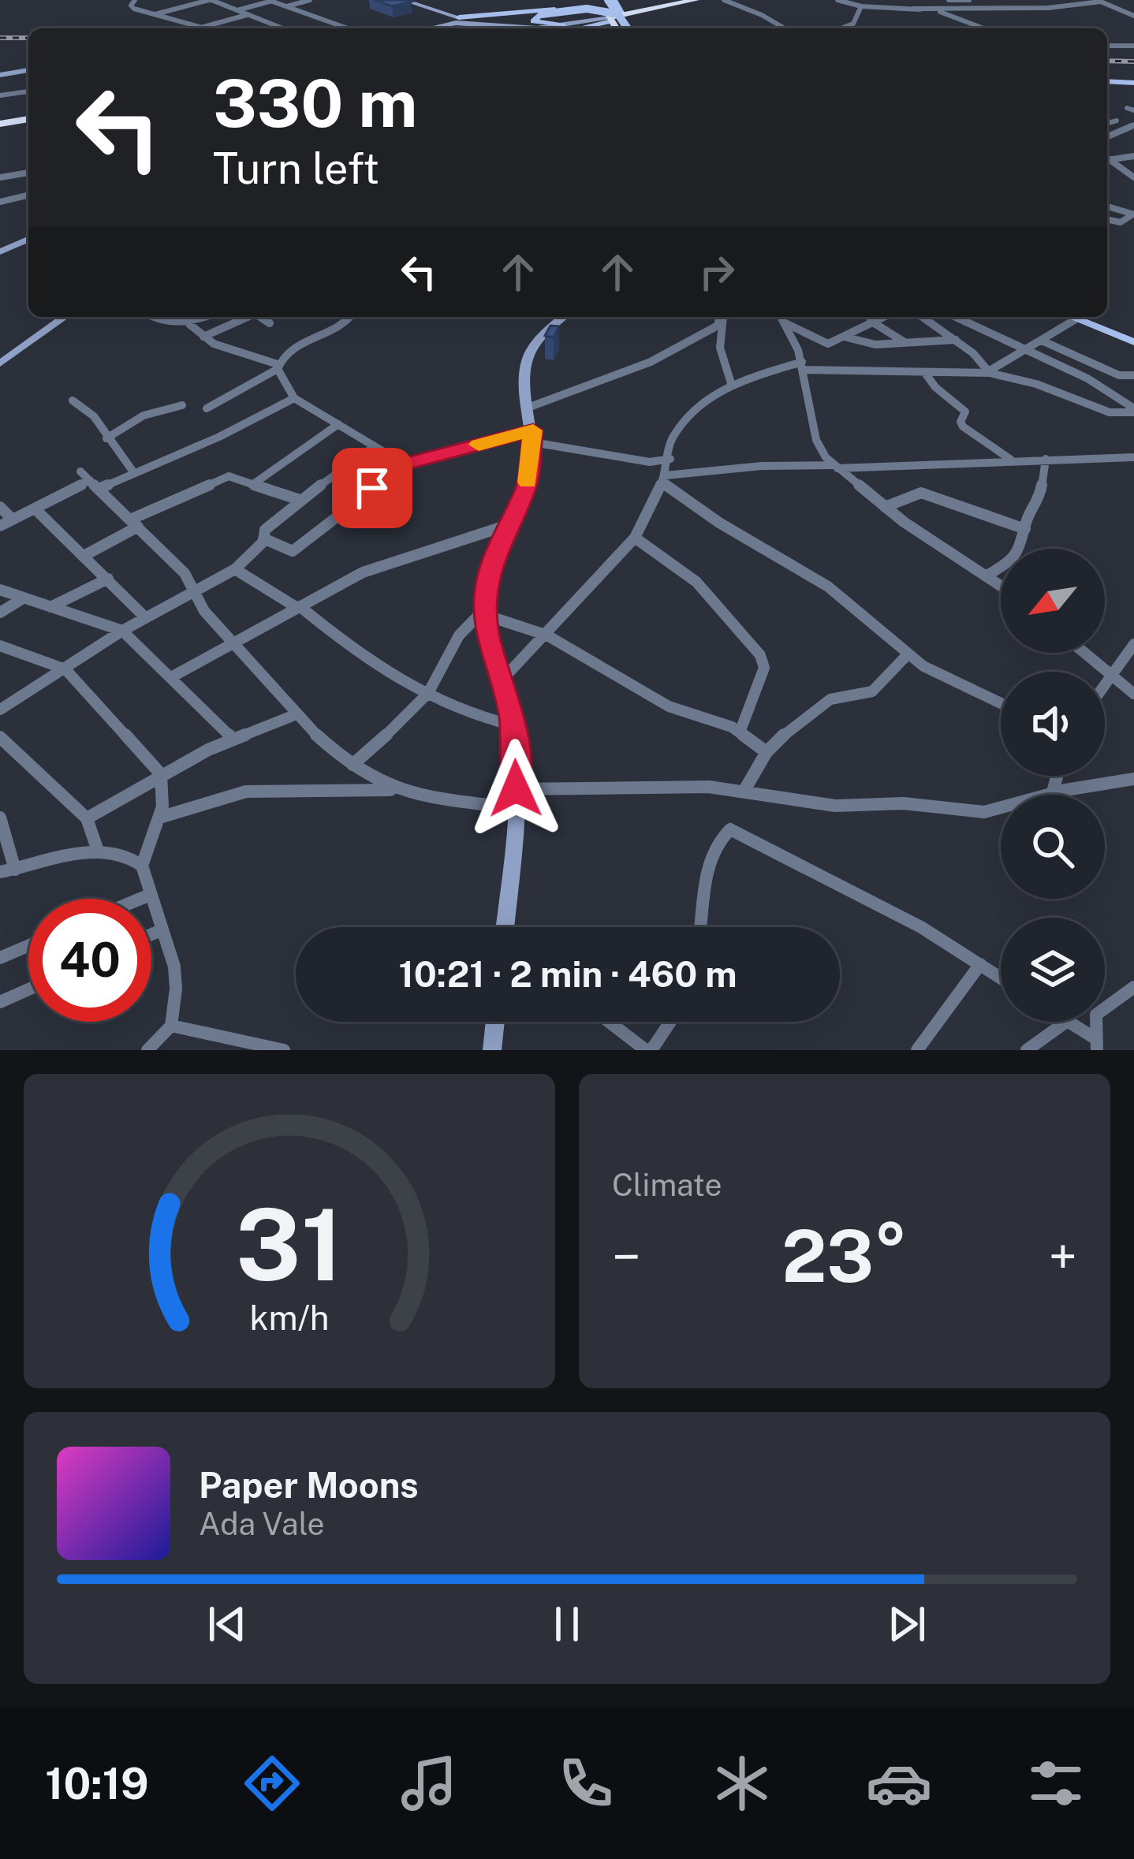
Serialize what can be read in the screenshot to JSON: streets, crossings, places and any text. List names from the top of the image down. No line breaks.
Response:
{"north":"bottom left","page":{"turn":["330 m","Turn left"],"limit":"40","trip":"10:21 · 2 min · 460 m","tile":"Climate","heat":["−","23°","+"],"song":["Paper Moons","Ada Vale"],"tabs":"10:19","gauge":["31","km/h"]}}
